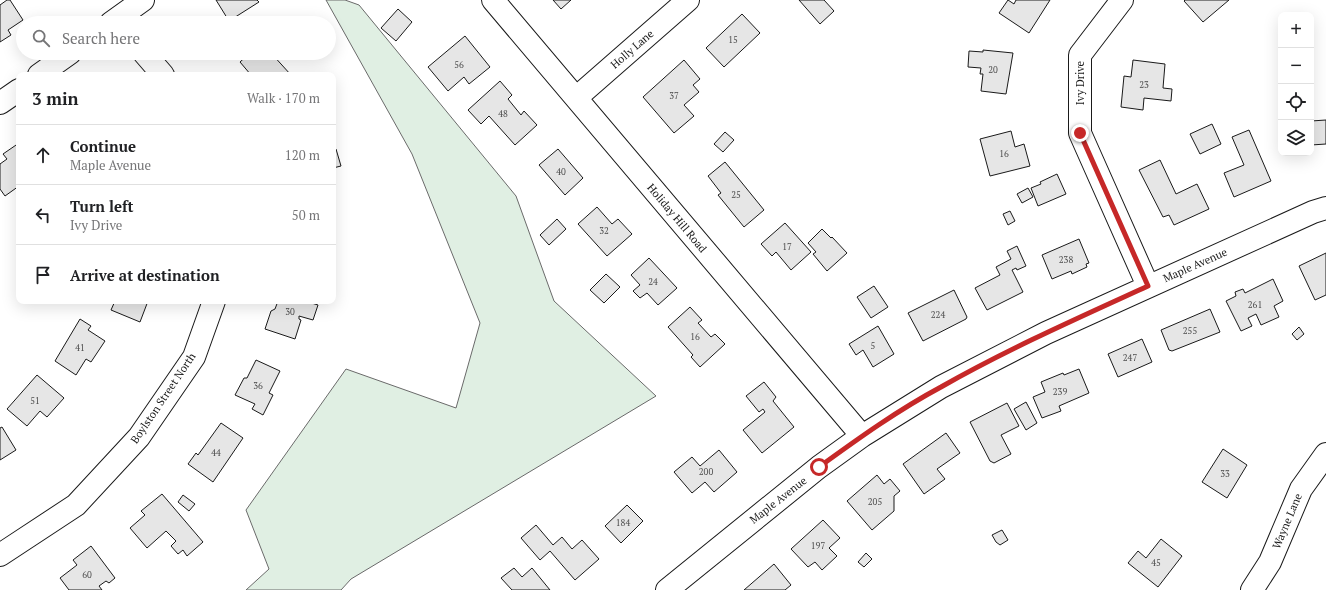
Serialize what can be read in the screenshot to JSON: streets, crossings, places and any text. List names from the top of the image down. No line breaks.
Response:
{"streets":{"street":["Holly Lane","Ivy Drive","Holiday Hill Road","Maple Avenue","Boylston Street North","Wayne Lane"]},"crossings":[["Holly Lane","Holiday Hill Road"],["Ivy Drive","Maple Avenue"],["Holiday Hill Road","Maple Avenue"]],"house_numbers":["15","56","20","23","37","48","16","40","25","32","17","238","24","261","30","224","255","16","5","41","247","36","239","51","44","200","33","205","184","197","45","60"],"page":{"map_buttons":["+","−"],"search":"Search here","heading":["3 min","Walk · 170 m"],"list":[["Continue","Maple Avenue","120 m"],["Turn left","Ivy Drive","50 m"],"Arrive at destination"]}}
